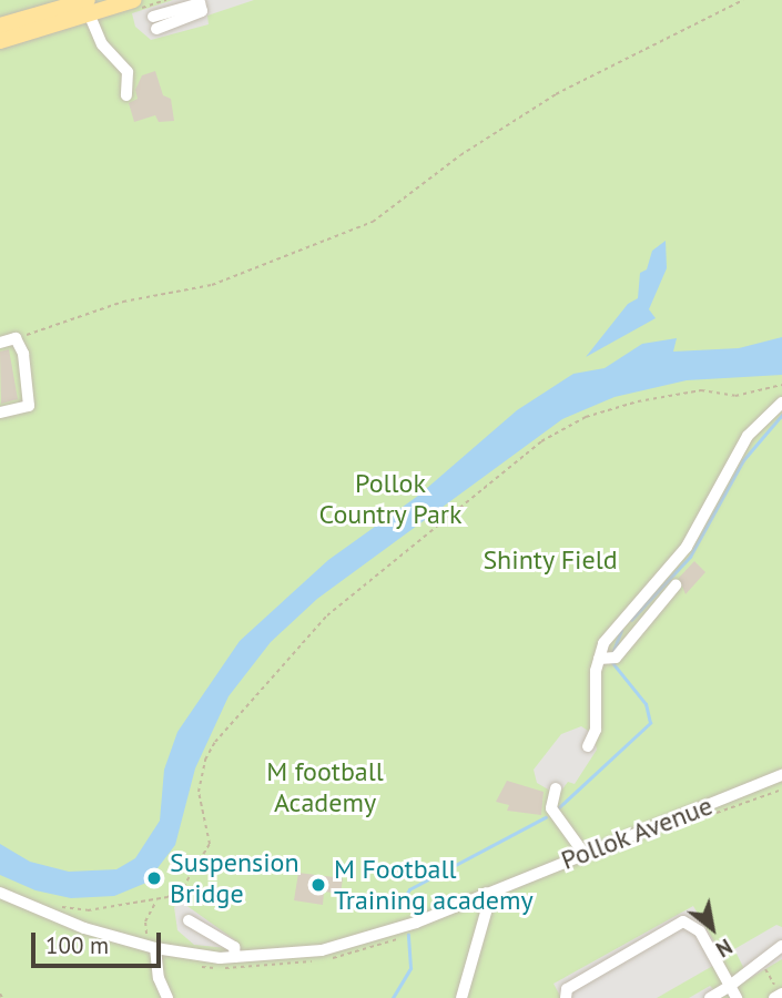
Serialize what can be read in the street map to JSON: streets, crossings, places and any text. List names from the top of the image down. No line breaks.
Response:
{"streets":{"street":["Pollok Avenue"]},"parks":["Pollok Country Park","Shinty Field","M football Academy"],"places":["Suspension Bridge","M Football Training academy"],"scale_bar":"100 m","north":"bottom right"}
